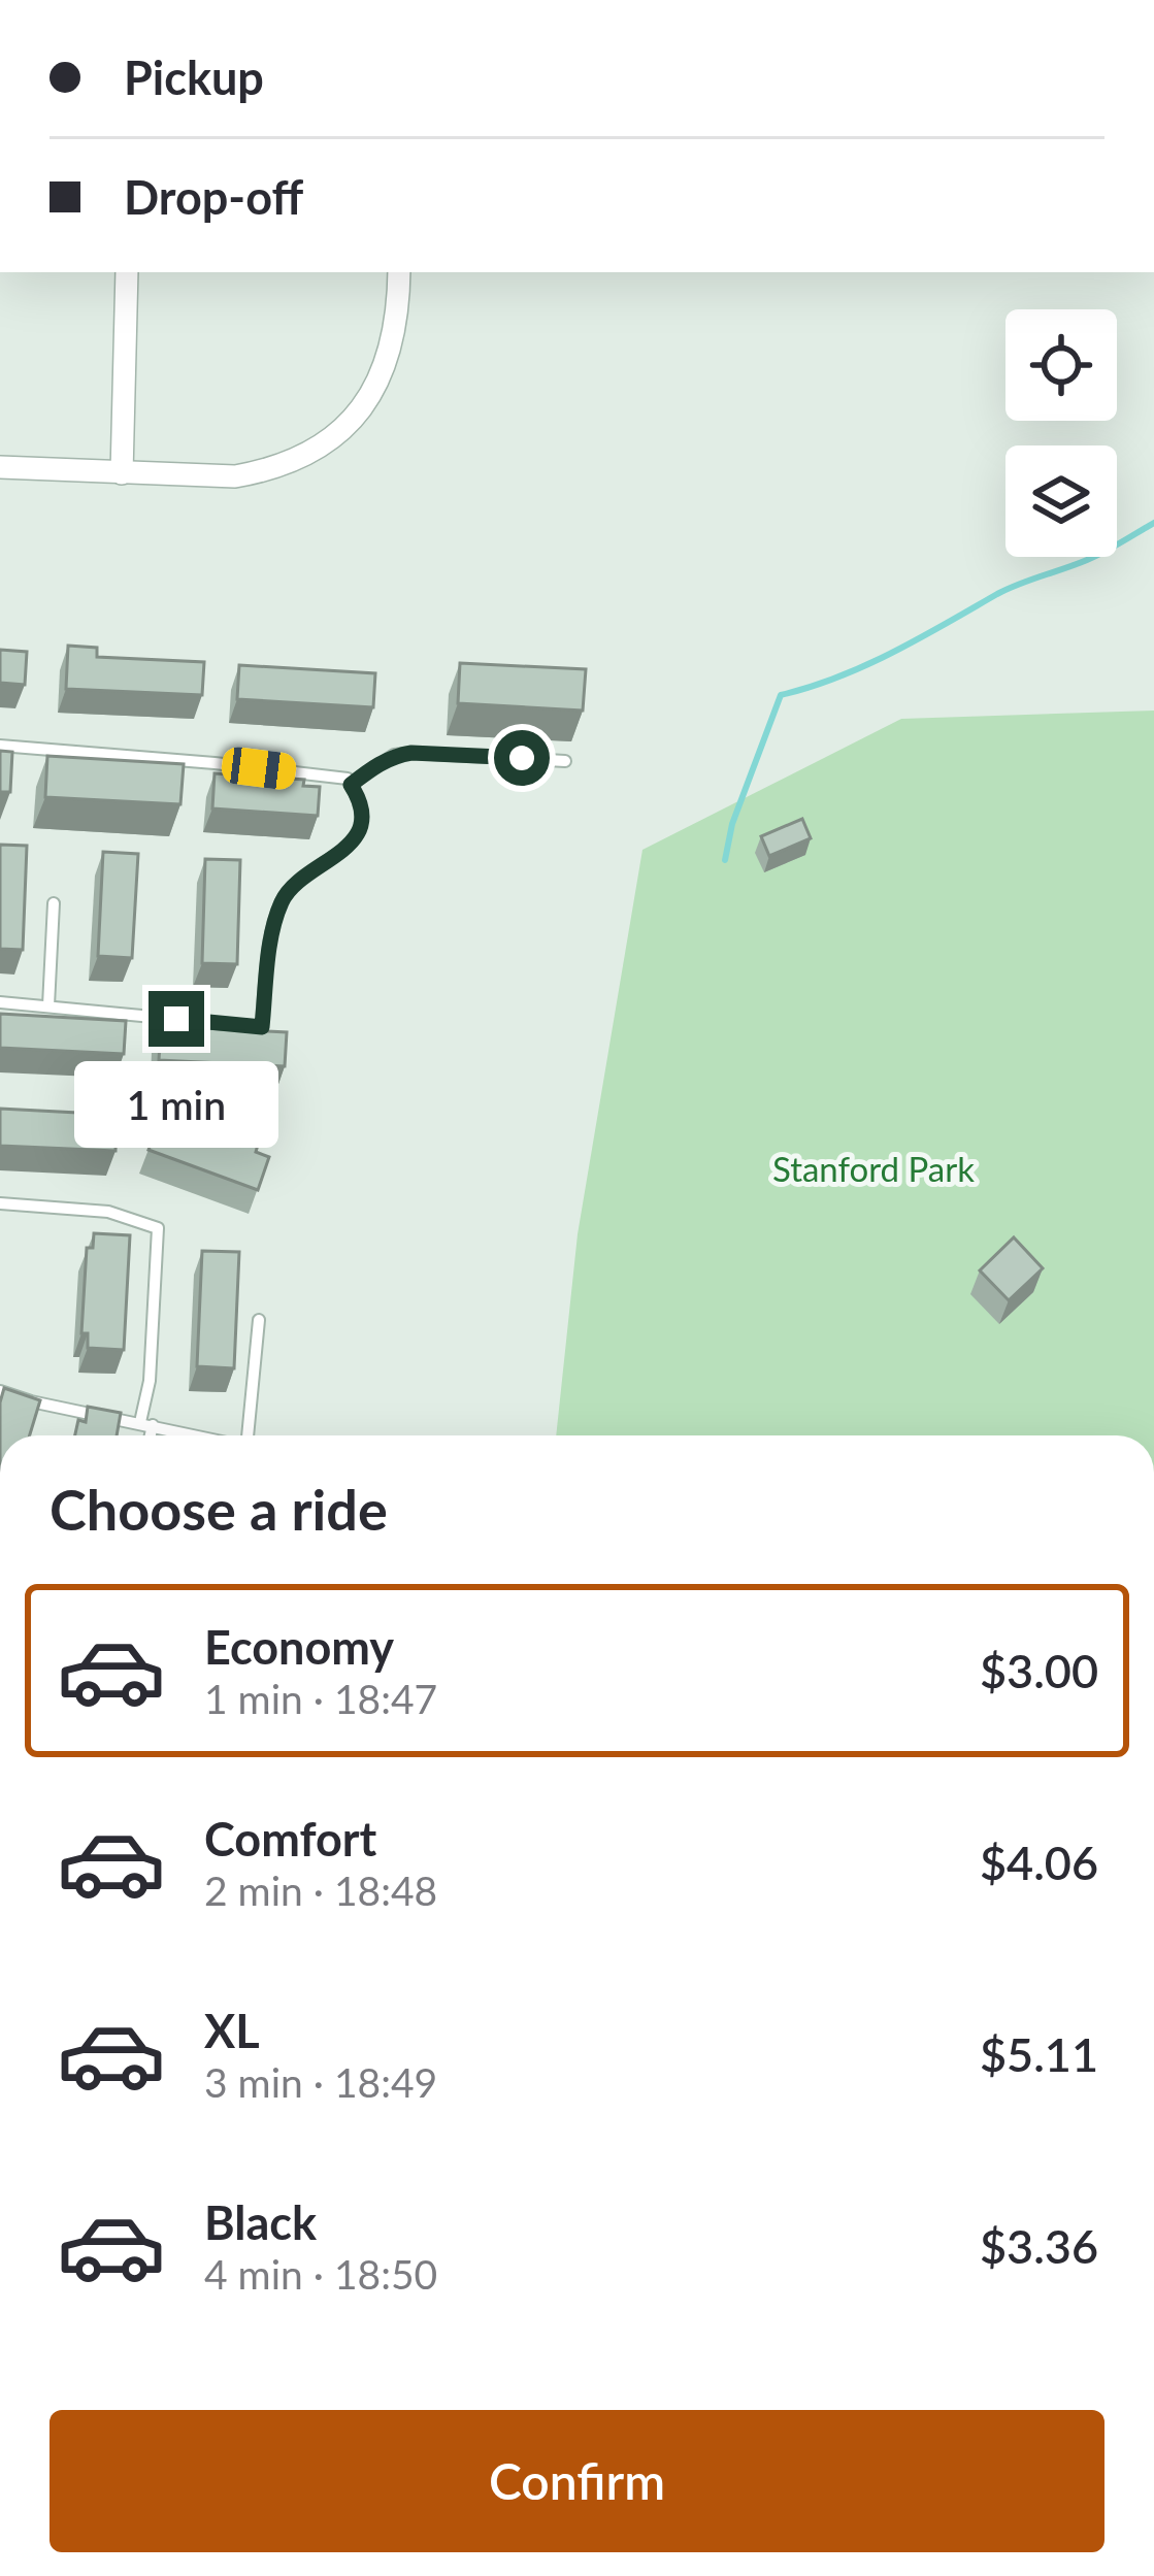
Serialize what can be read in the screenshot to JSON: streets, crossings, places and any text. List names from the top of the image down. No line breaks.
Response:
{"parks":["Stanford Park"],"page":{"banner":["Pickup","Drop-off"],"bubble":"1 min","heading":"Choose a ride","list":[{"name":"Economy","note":"1 min · 18:47","value":"$3.00"},{"name":"Comfort","note":"2 min · 18:48","value":"$4.06"},{"name":"XL","note":"3 min · 18:49","value":"$5.11"},{"name":"Black","note":"4 min · 18:50","value":"$3.36"}],"buttons":"Confirm"}}
